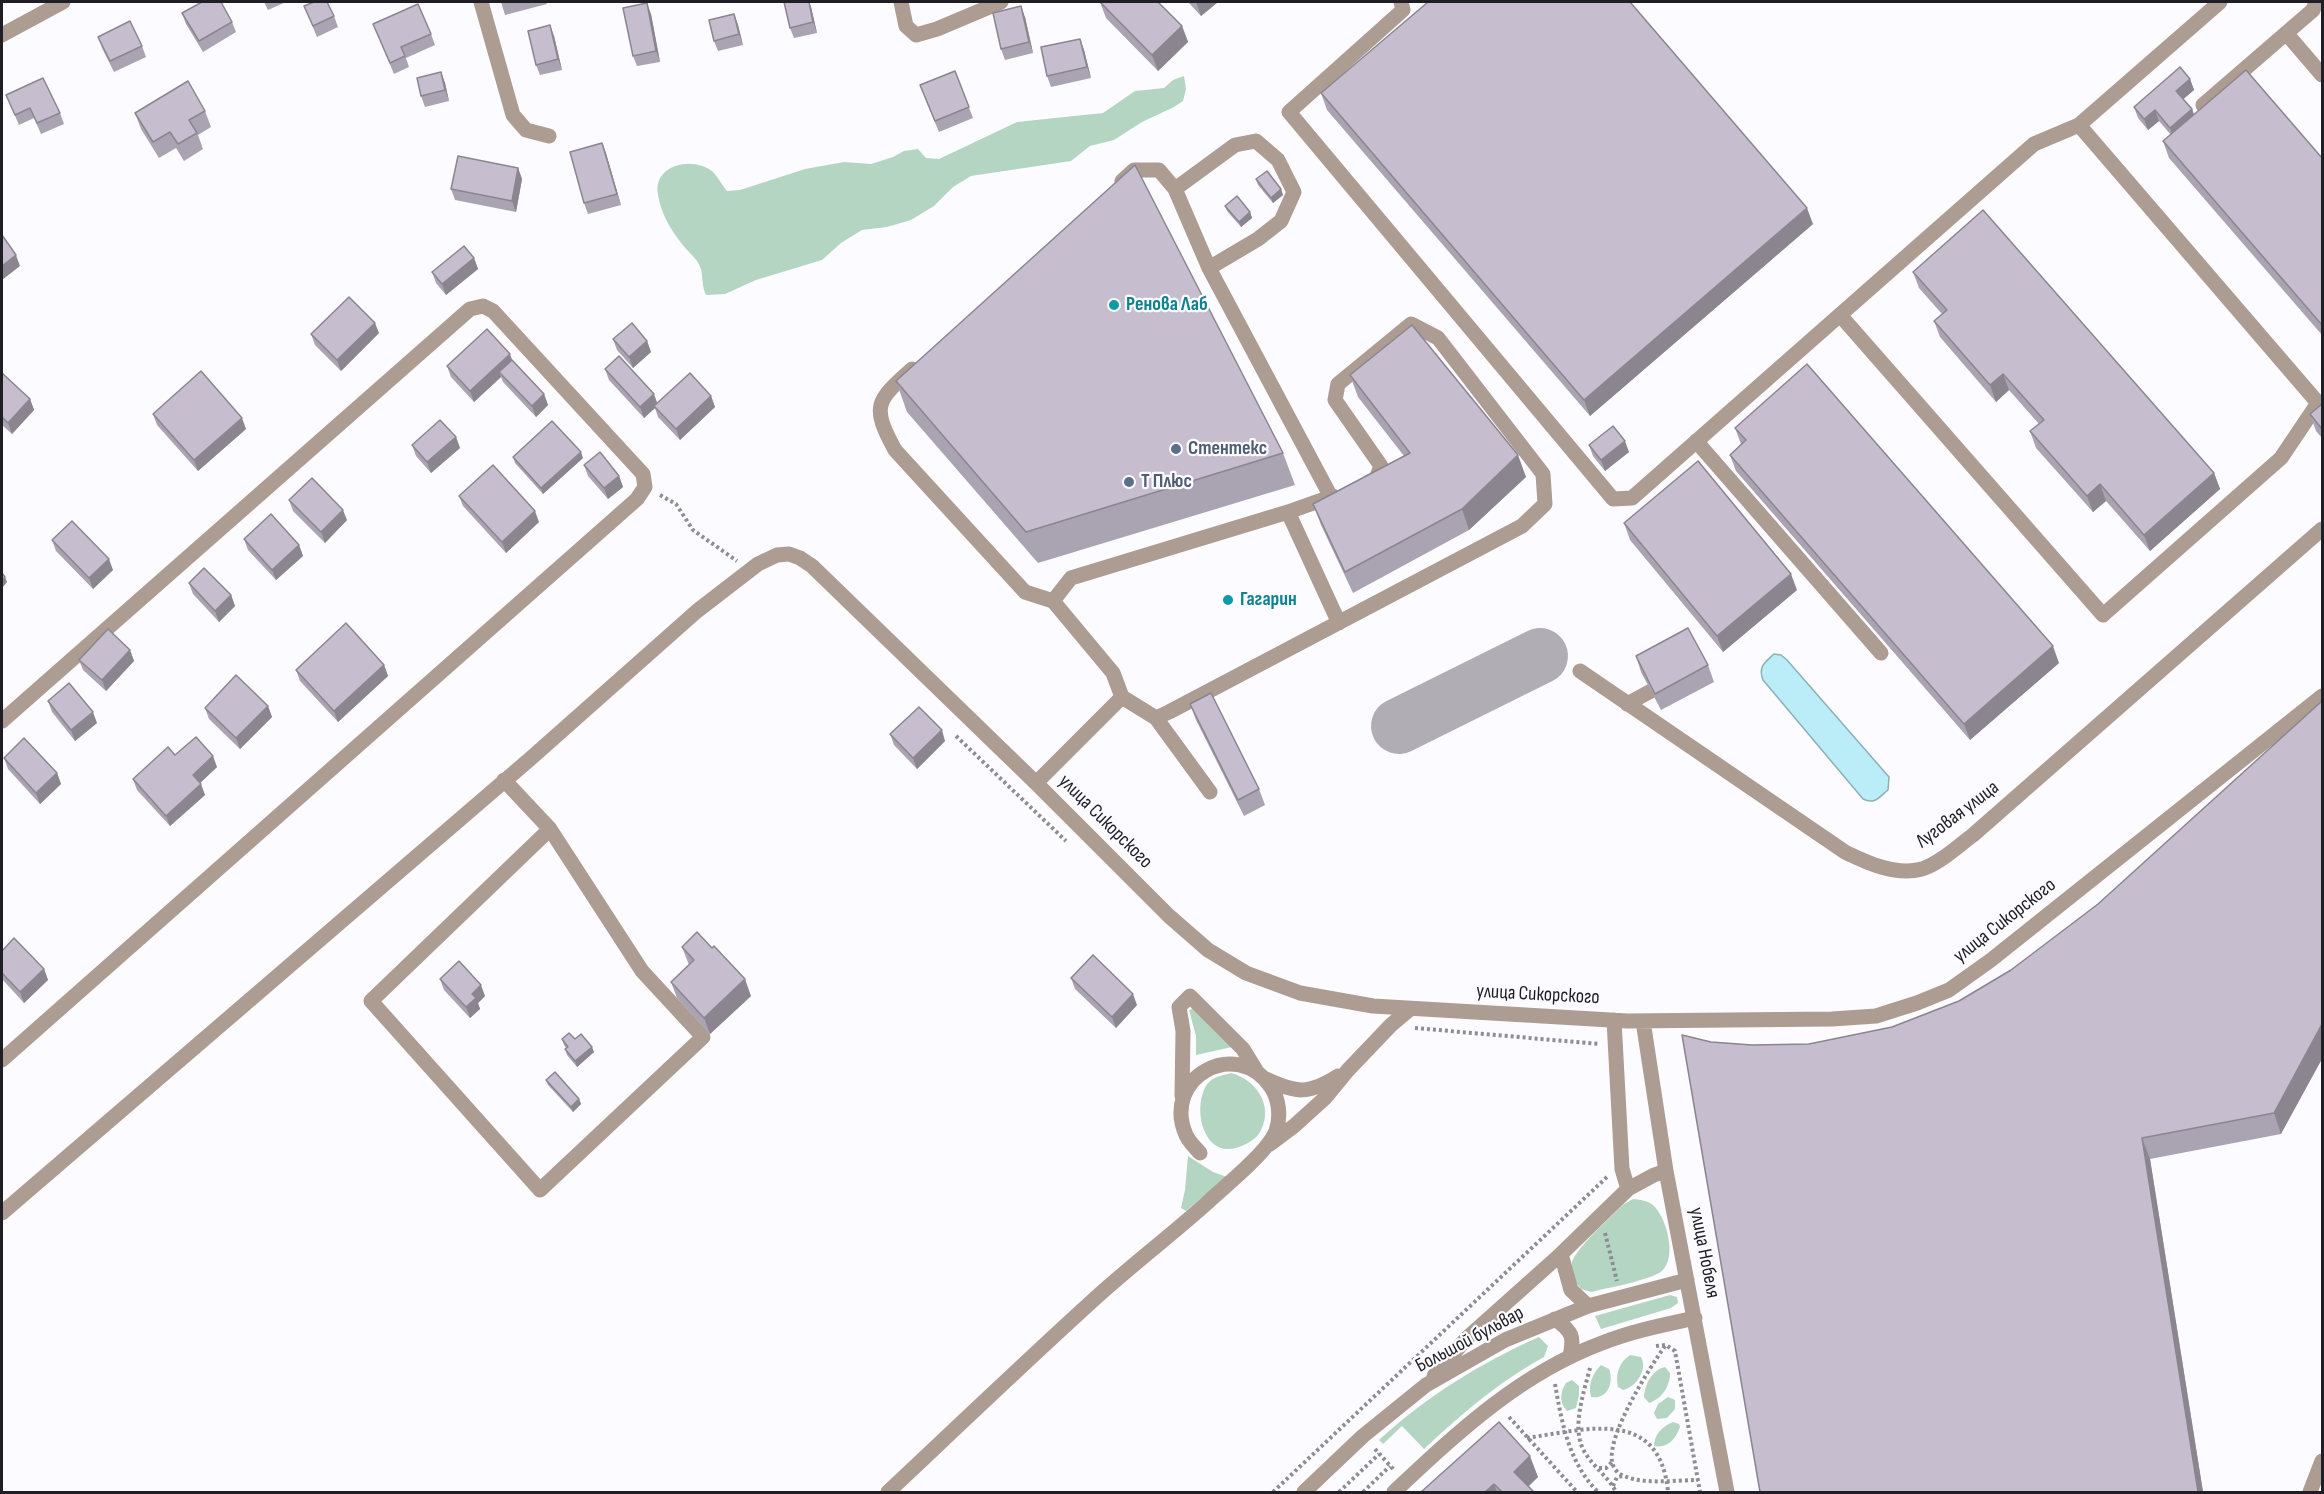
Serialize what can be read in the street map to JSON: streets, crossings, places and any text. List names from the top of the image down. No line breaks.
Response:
{"streets":{"street":["Луговая улица","улица Сикорского","улица Нобеля","Большой бульвар"]},"crossings":[["улица Сикорского","улица Нобеля"],["улица Нобеля","Большой бульвар"]],"places":["Ренова Лаб","Стентекс","Т Плюс","Гагарин"]}
